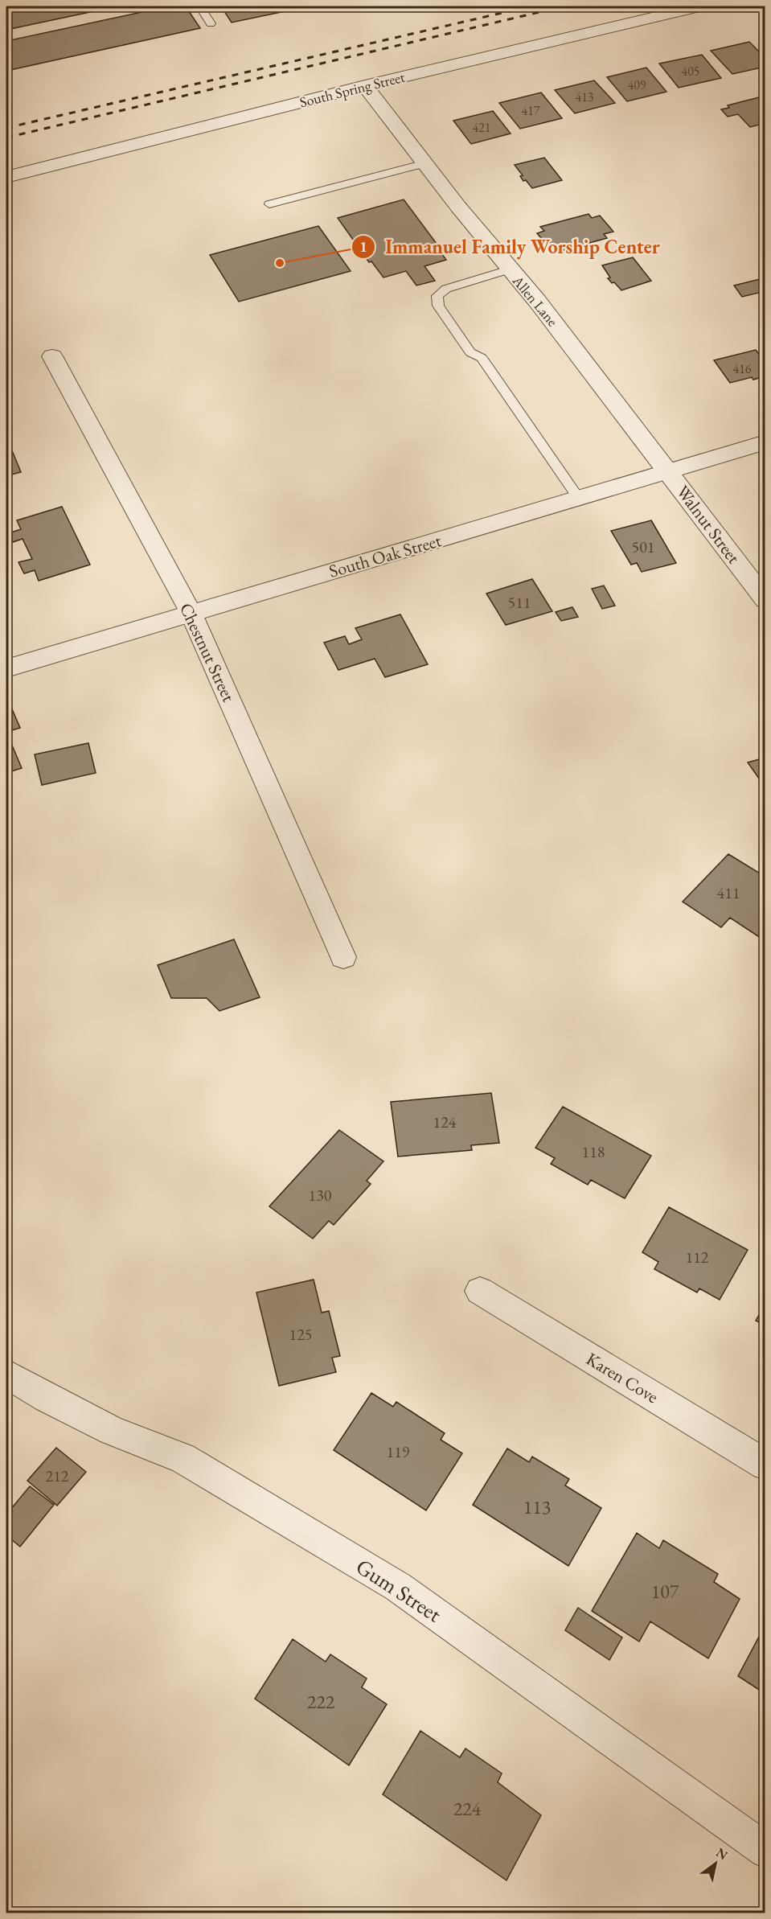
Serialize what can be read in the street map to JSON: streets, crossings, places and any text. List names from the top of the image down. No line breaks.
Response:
{"streets":{"street":["South Spring Street","Allen Lane","Walnut Street","South Oak Street","Chestnut Street","Karen Cove","Gum Street"]},"crossings":[["South Spring Street","Allen Lane"],["Allen Lane","Walnut Street"],["Allen Lane","South Oak Street"],["Walnut Street","South Oak Street"],["South Oak Street","Chestnut Street"]],"places":["Immanuel Family Worship Center"],"house_numbers":["405","409","413","417","421","416","501","511","411","124","118","130","112","125","119","212","113","107","222","224"],"north":"top right"}
